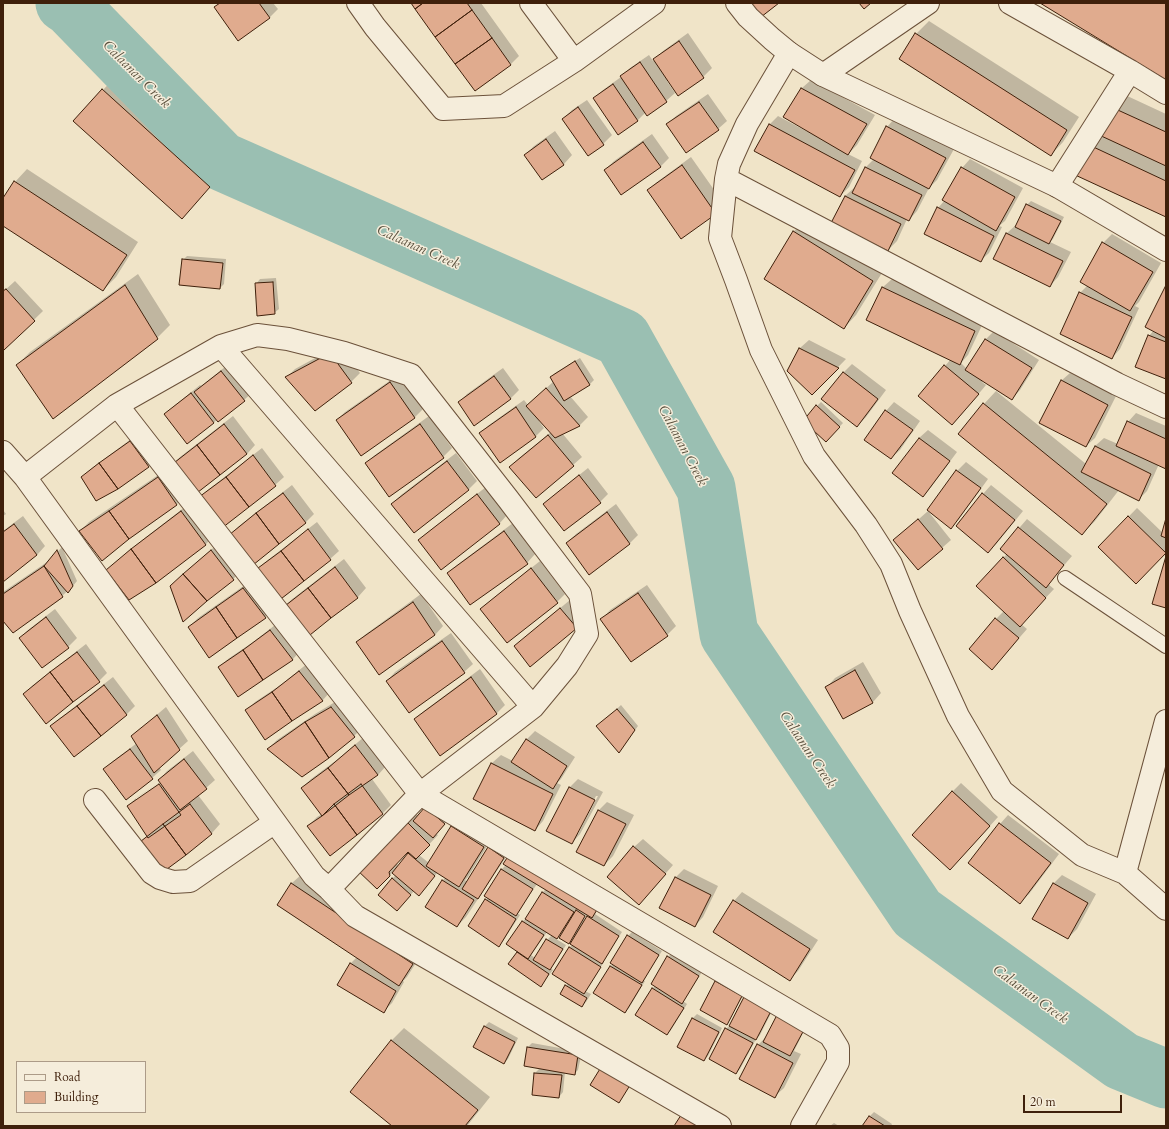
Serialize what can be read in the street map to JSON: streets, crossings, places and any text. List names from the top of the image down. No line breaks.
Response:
{"water":["Calaanan Creek"],"legend":["Road","Building"],"scale_bar":"20 m"}
